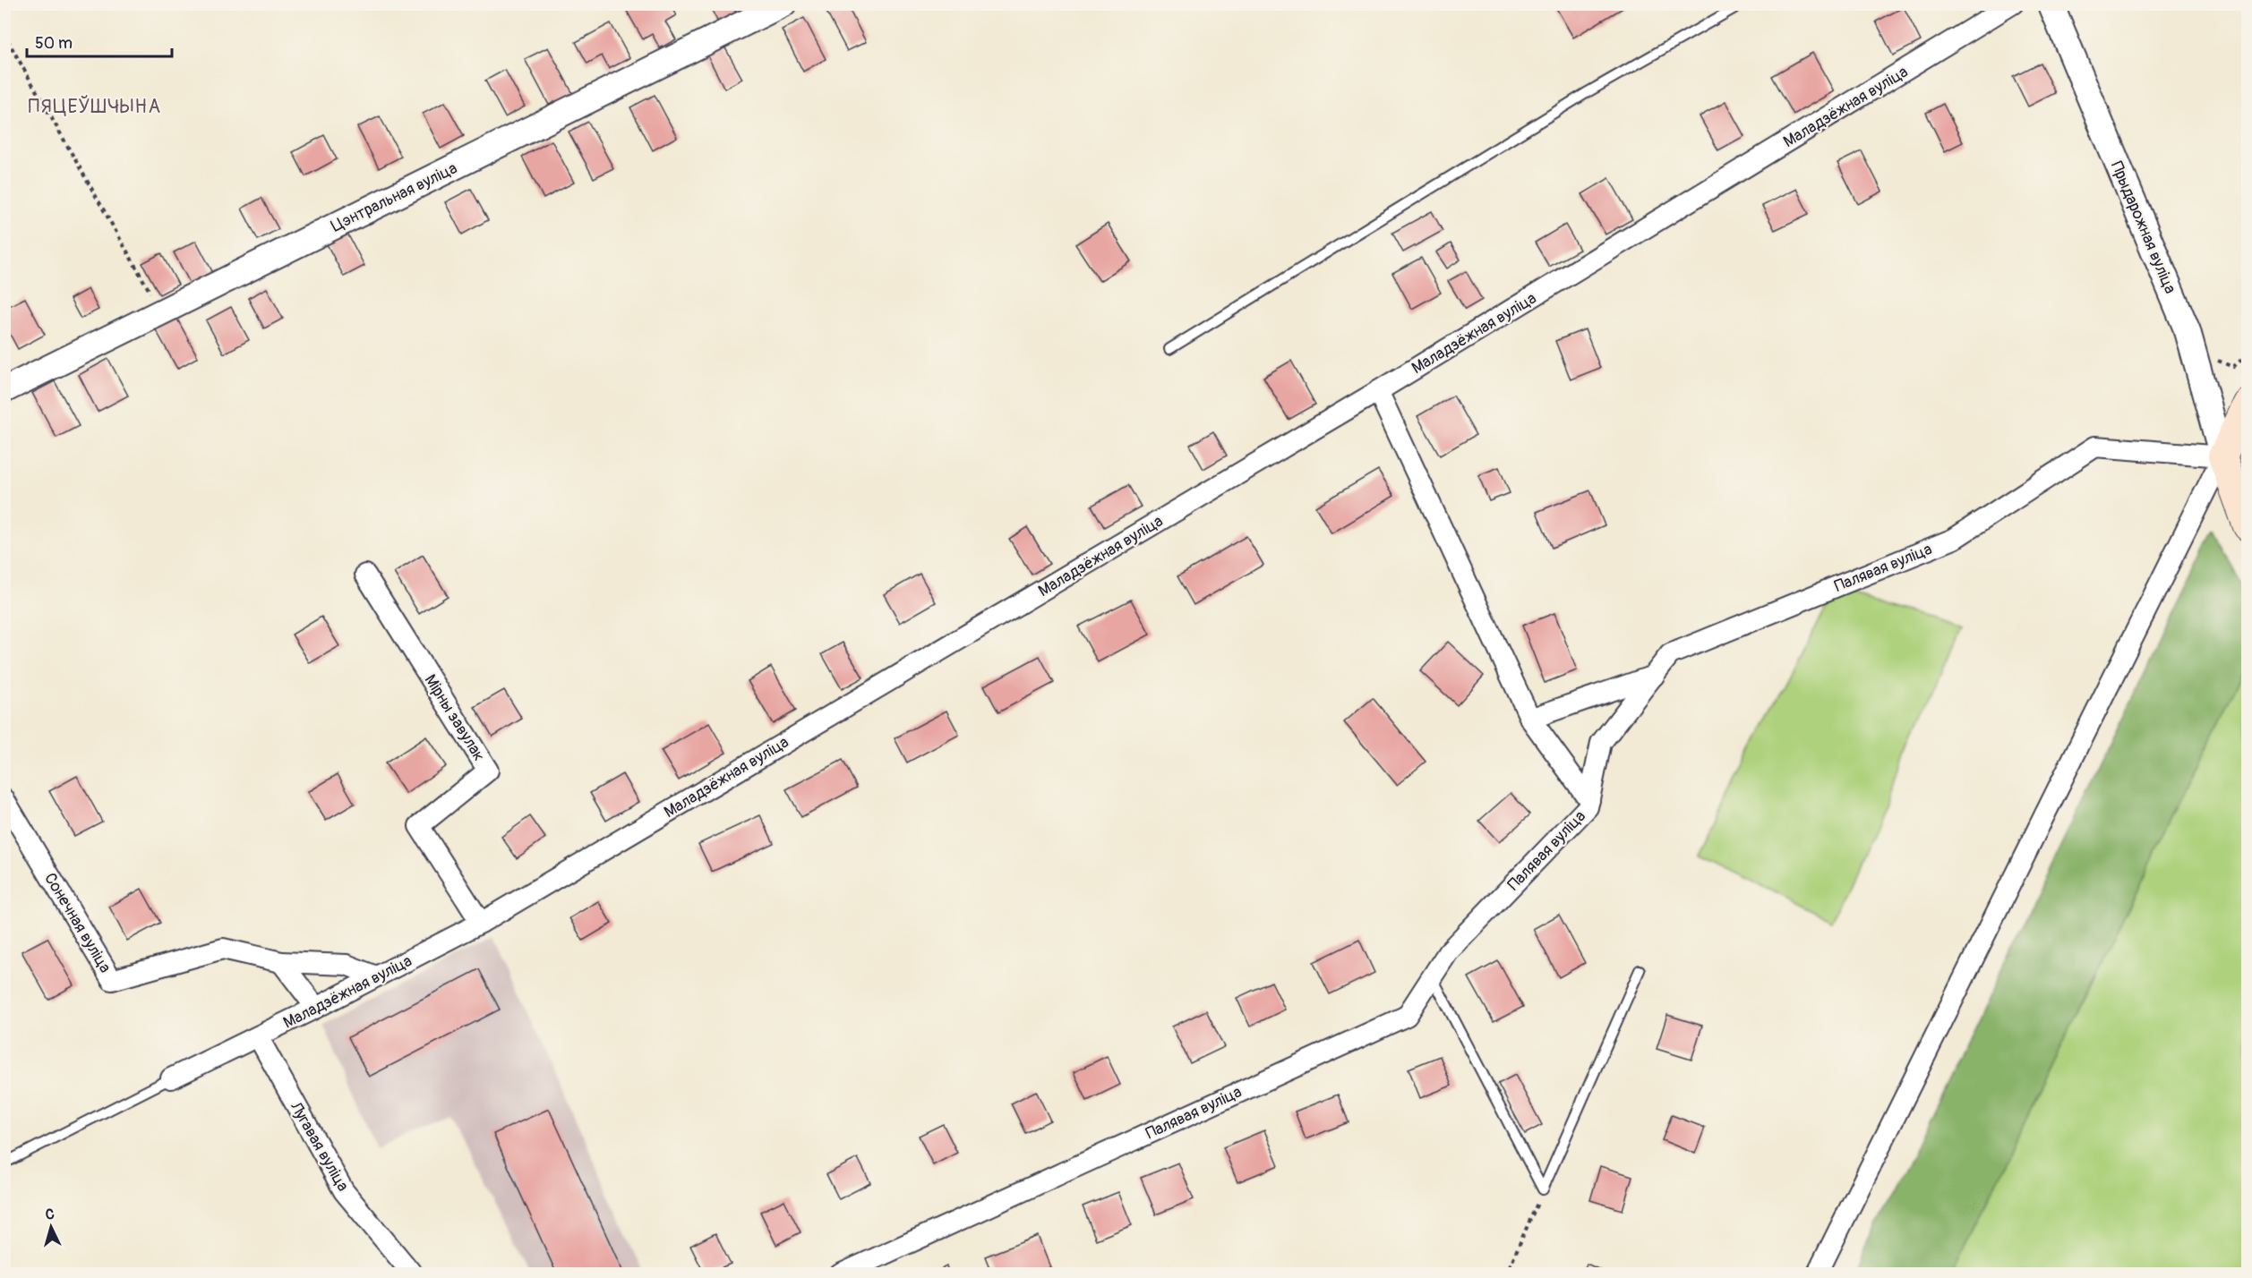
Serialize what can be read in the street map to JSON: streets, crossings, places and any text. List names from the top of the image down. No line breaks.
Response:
{"streets":{"street":["Маладзёжная вуліца","Цэнтральная вуліца","Прыдарожная вуліца","Палявая вуліца","Мірны завулак","Сонечная вуліца","Лугавая вуліца"]},"crossings":[["Маладзёжная вуліца","Мірны завулак"],["Маладзёжная вуліца","Сонечная вуліца"],["Маладзёжная вуліца","Лугавая вуліца"],["Прыдарожная вуліца","Палявая вуліца"]],"districts":["ПЯЦЕЎШЧЫНА"],"scale_bar":"50 m","north":"top"}
